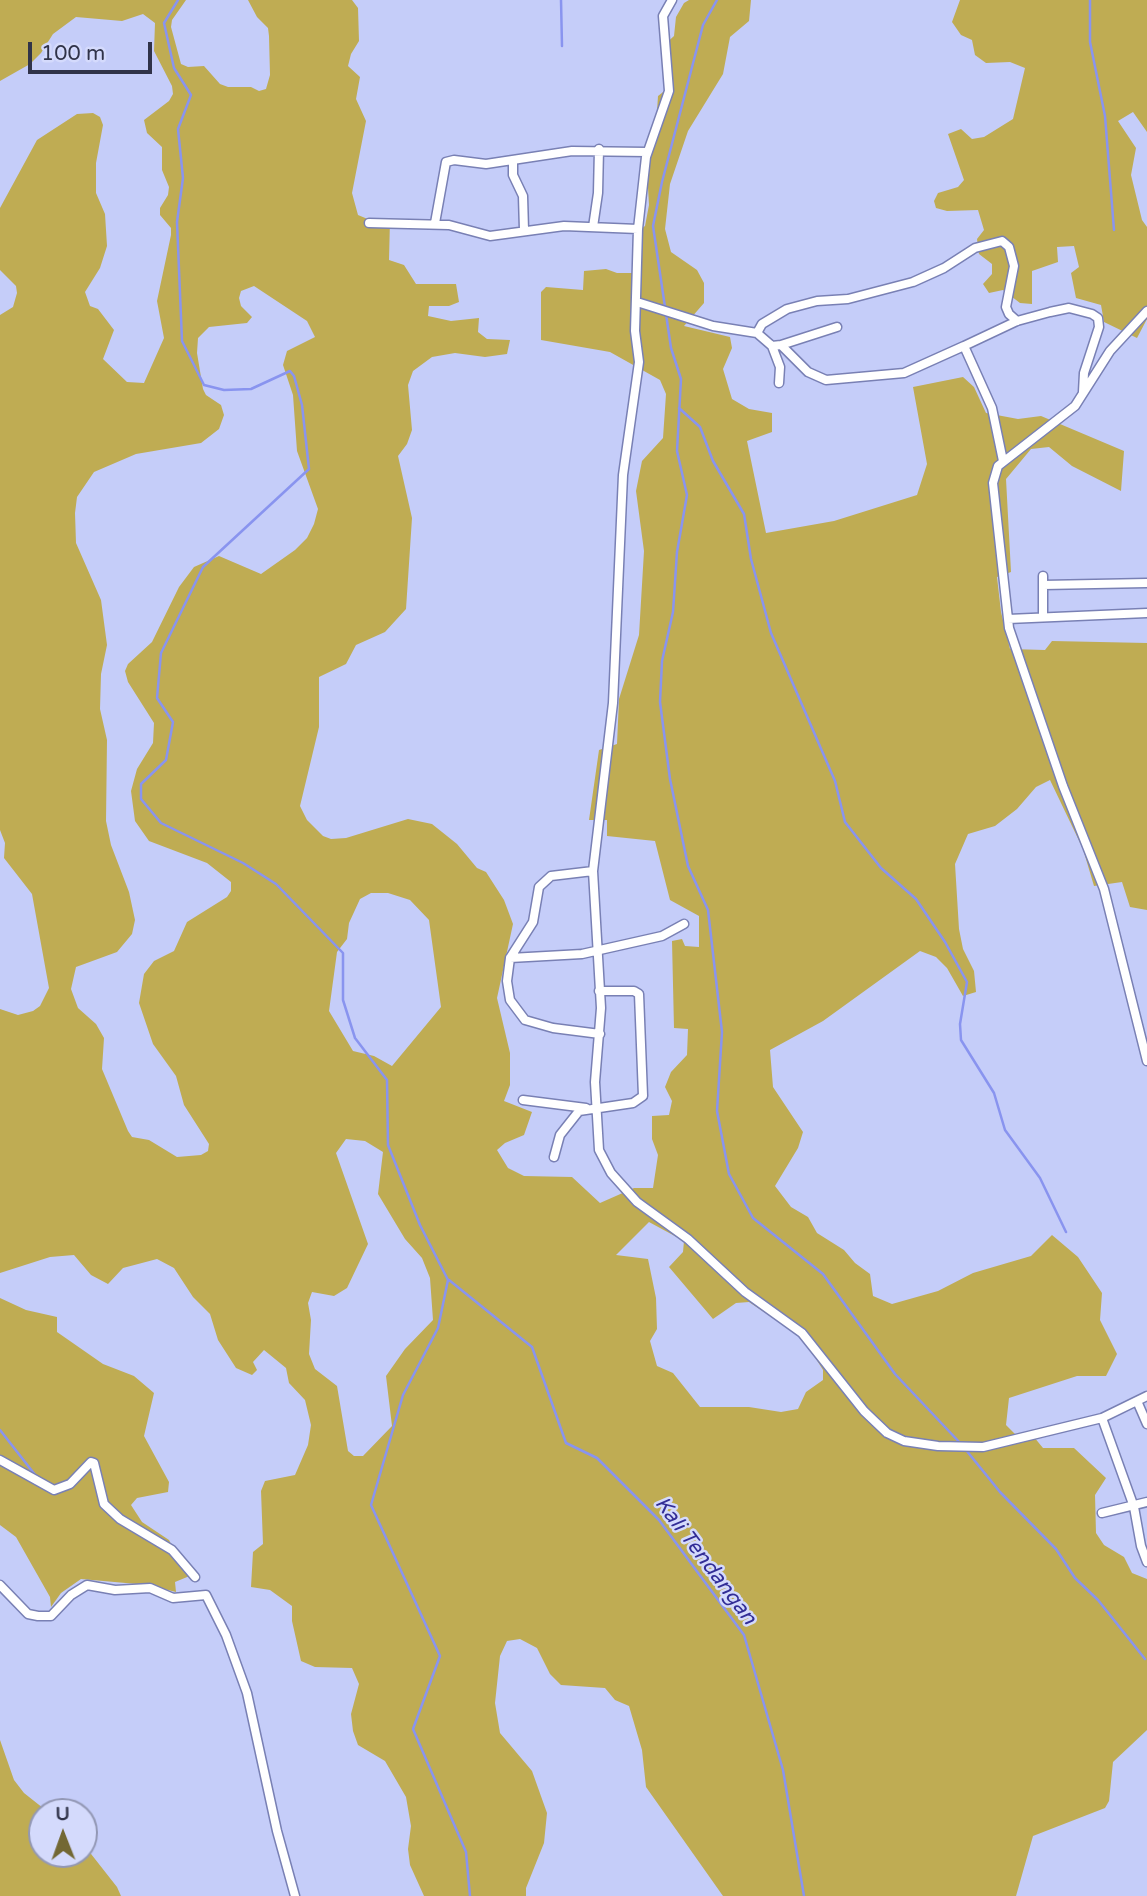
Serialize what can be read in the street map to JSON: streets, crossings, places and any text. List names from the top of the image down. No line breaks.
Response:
{"water":["Kali Tendangan"],"scale_bar":"100 m","north":"top"}
